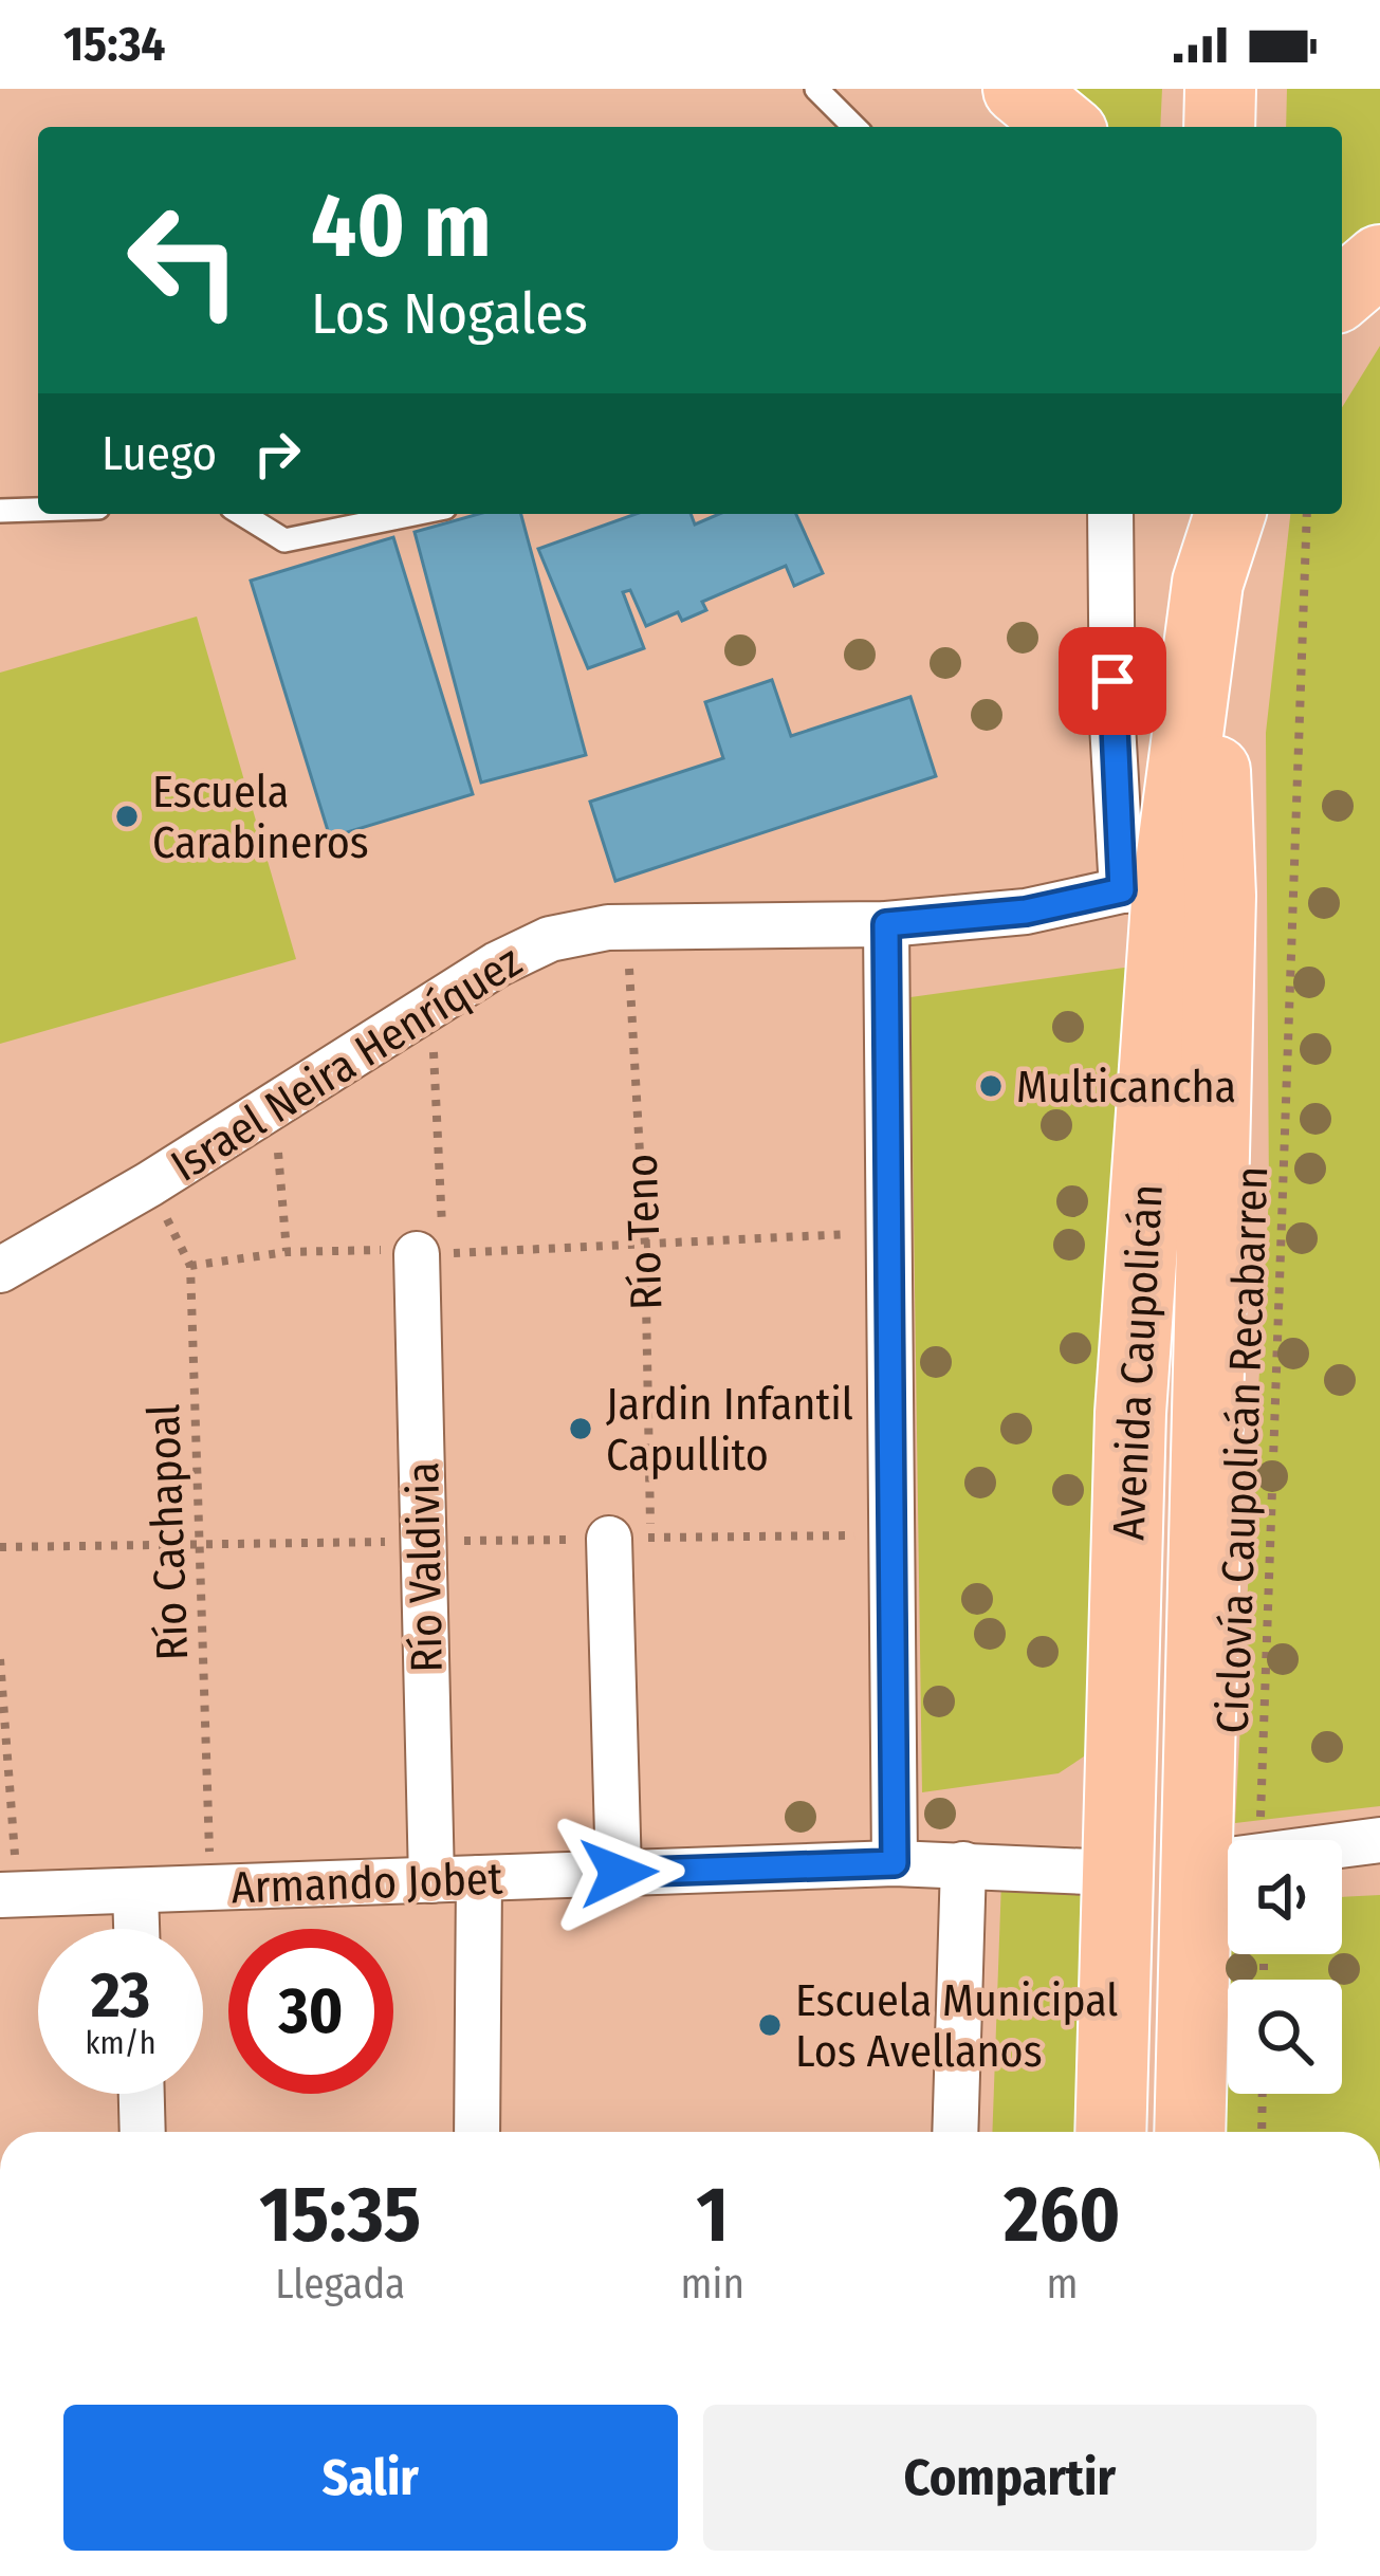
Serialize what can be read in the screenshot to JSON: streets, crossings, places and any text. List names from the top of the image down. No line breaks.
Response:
{"streets":{"main road":["Avenida Caupolicán"],"street":["Israel Neira Henríquez","Río Valdivia","Armando Jobet"],"path":["Río Teno","Ciclovía Caupolicán Recabarren","Río Cachapoal"]},"crossings":[["Israel Neira Henríquez","Río Teno"],["Israel Neira Henríquez","Avenida Caupolicán"],["Israel Neira Henríquez","Río Cachapoal"],["Avenida Caupolicán","Armando Jobet"],["Río Cachapoal","Armando Jobet"],["Río Valdivia","Armando Jobet"]],"places":["Escuela Carabineros","Multicancha","Jardin Infantil Capullito","Escuela Municipal Los Avellanos"],"page":{"status":"15:34","turn":["40 m","Los Nogales"],"then":"Luego","speed":"23 km/h","limit":"30","eta":["15:35","Llegada","1","min","260","m"],"buttons":["Salir","Compartir"]}}
